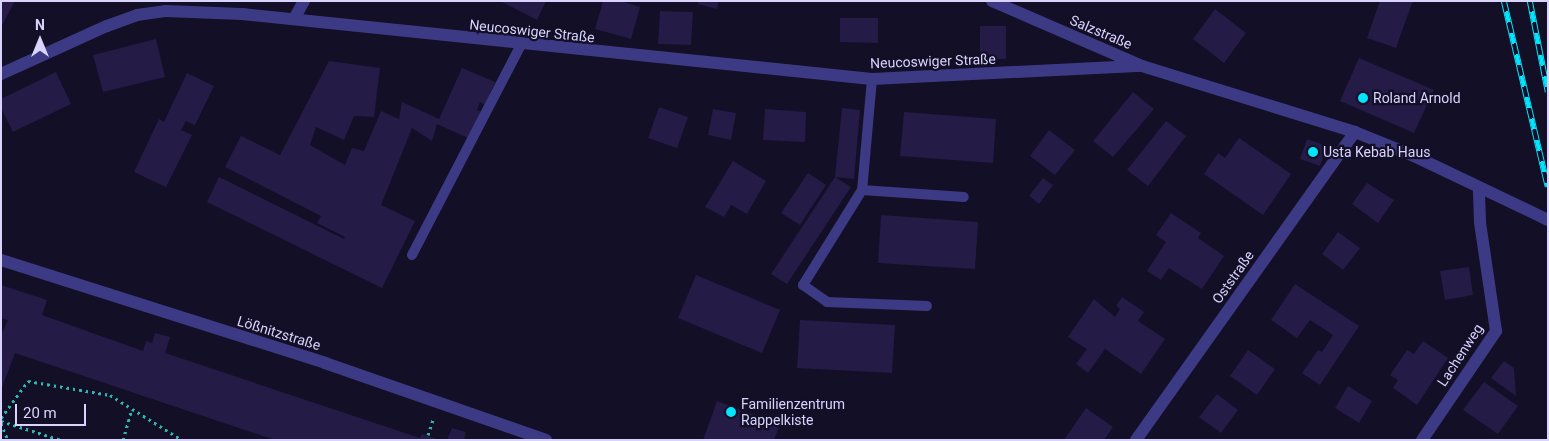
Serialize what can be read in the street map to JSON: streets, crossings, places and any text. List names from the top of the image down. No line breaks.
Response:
{"streets":{"street":["Neucoswiger Straße","Salzstraße","Oststraße","Lößnitzstraße","Lachenweg"]},"crossings":[["Neucoswiger Straße","Salzstraße"],["Neucoswiger Straße","Oststraße"],["Neucoswiger Straße","Lachenweg"]],"places":["Roland Arnold","Usta Kebab Haus","Familienzentrum Rappelkiste"],"scale_bar":"20 m","north":"top"}
